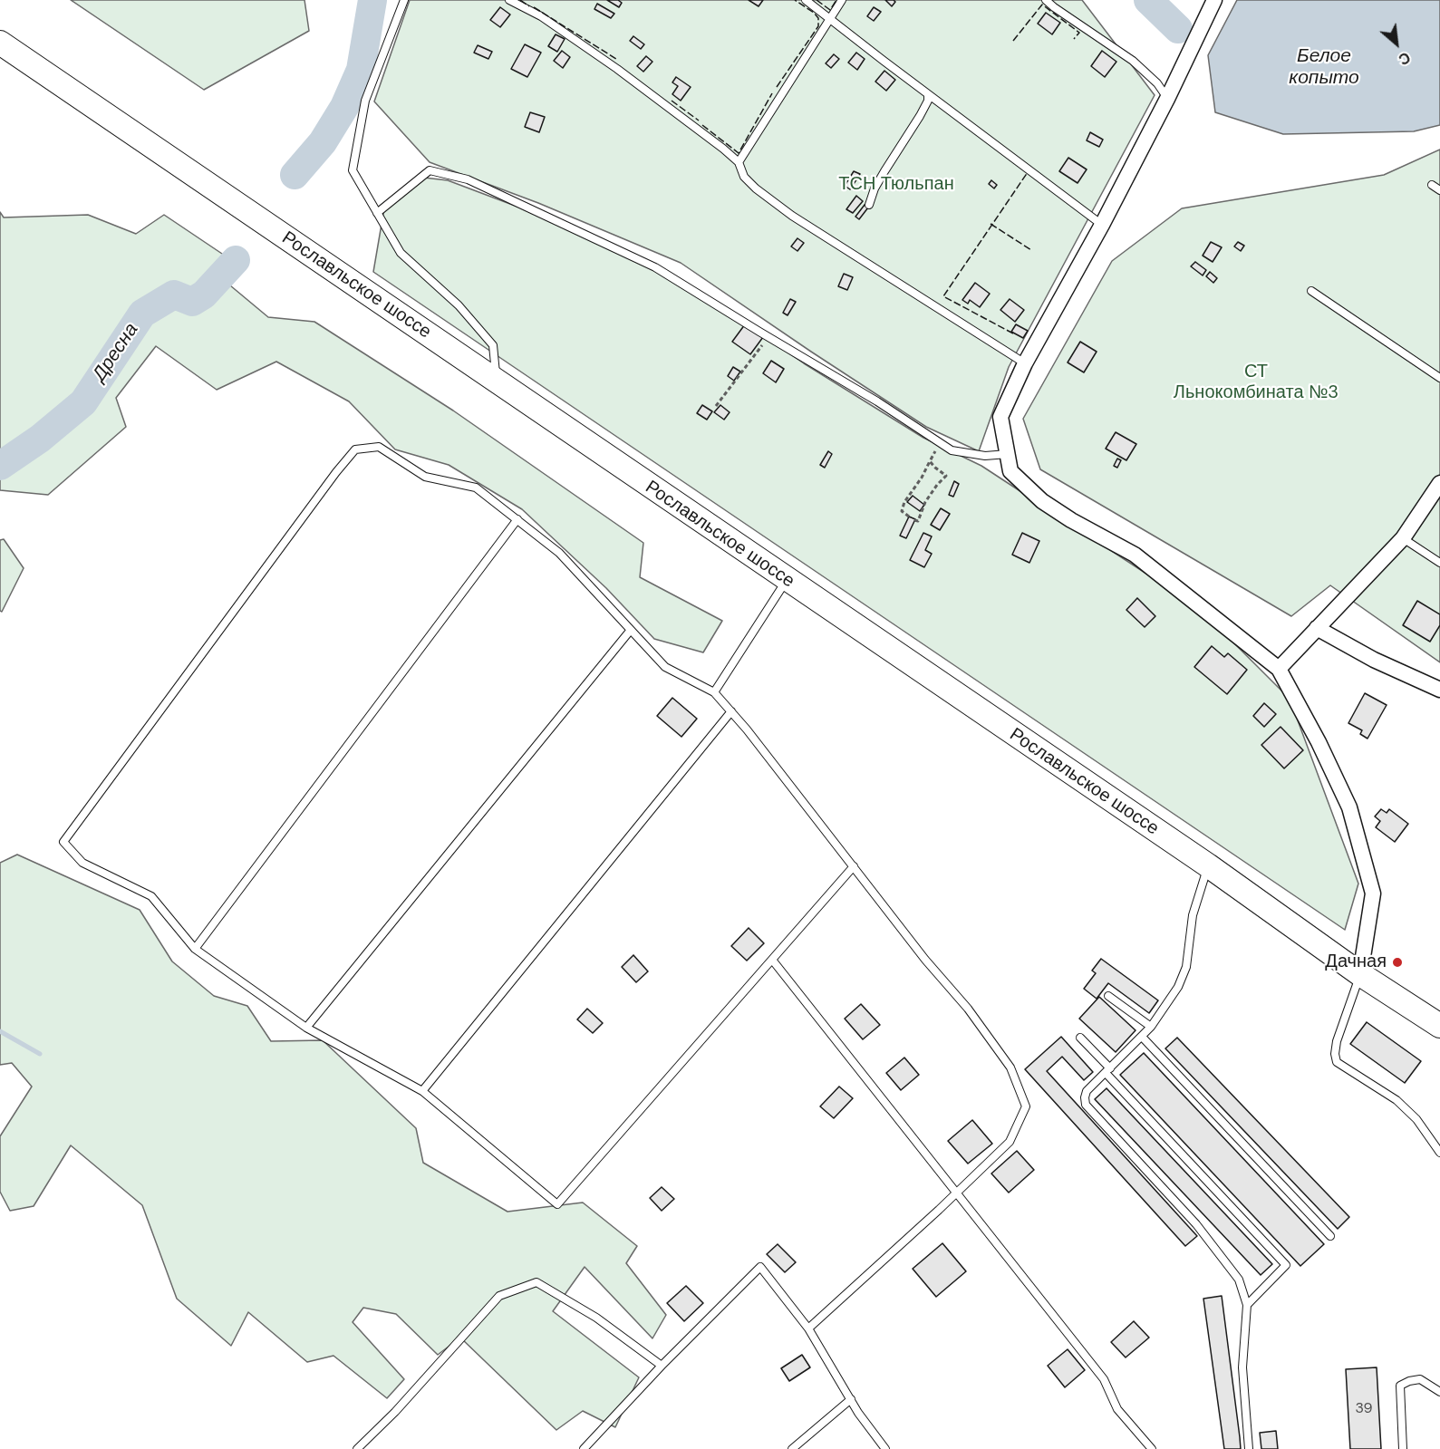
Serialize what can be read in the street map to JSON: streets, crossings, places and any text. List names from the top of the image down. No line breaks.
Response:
{"streets":{"main road":["Рославльское шоссе"]},"water":["Белое копыто","Дресна"],"parks":["ТСН Тюльпан","СТ Льнокомбината №3"],"places":["Дачная"],"house_numbers":["39"],"north":"bottom right"}
